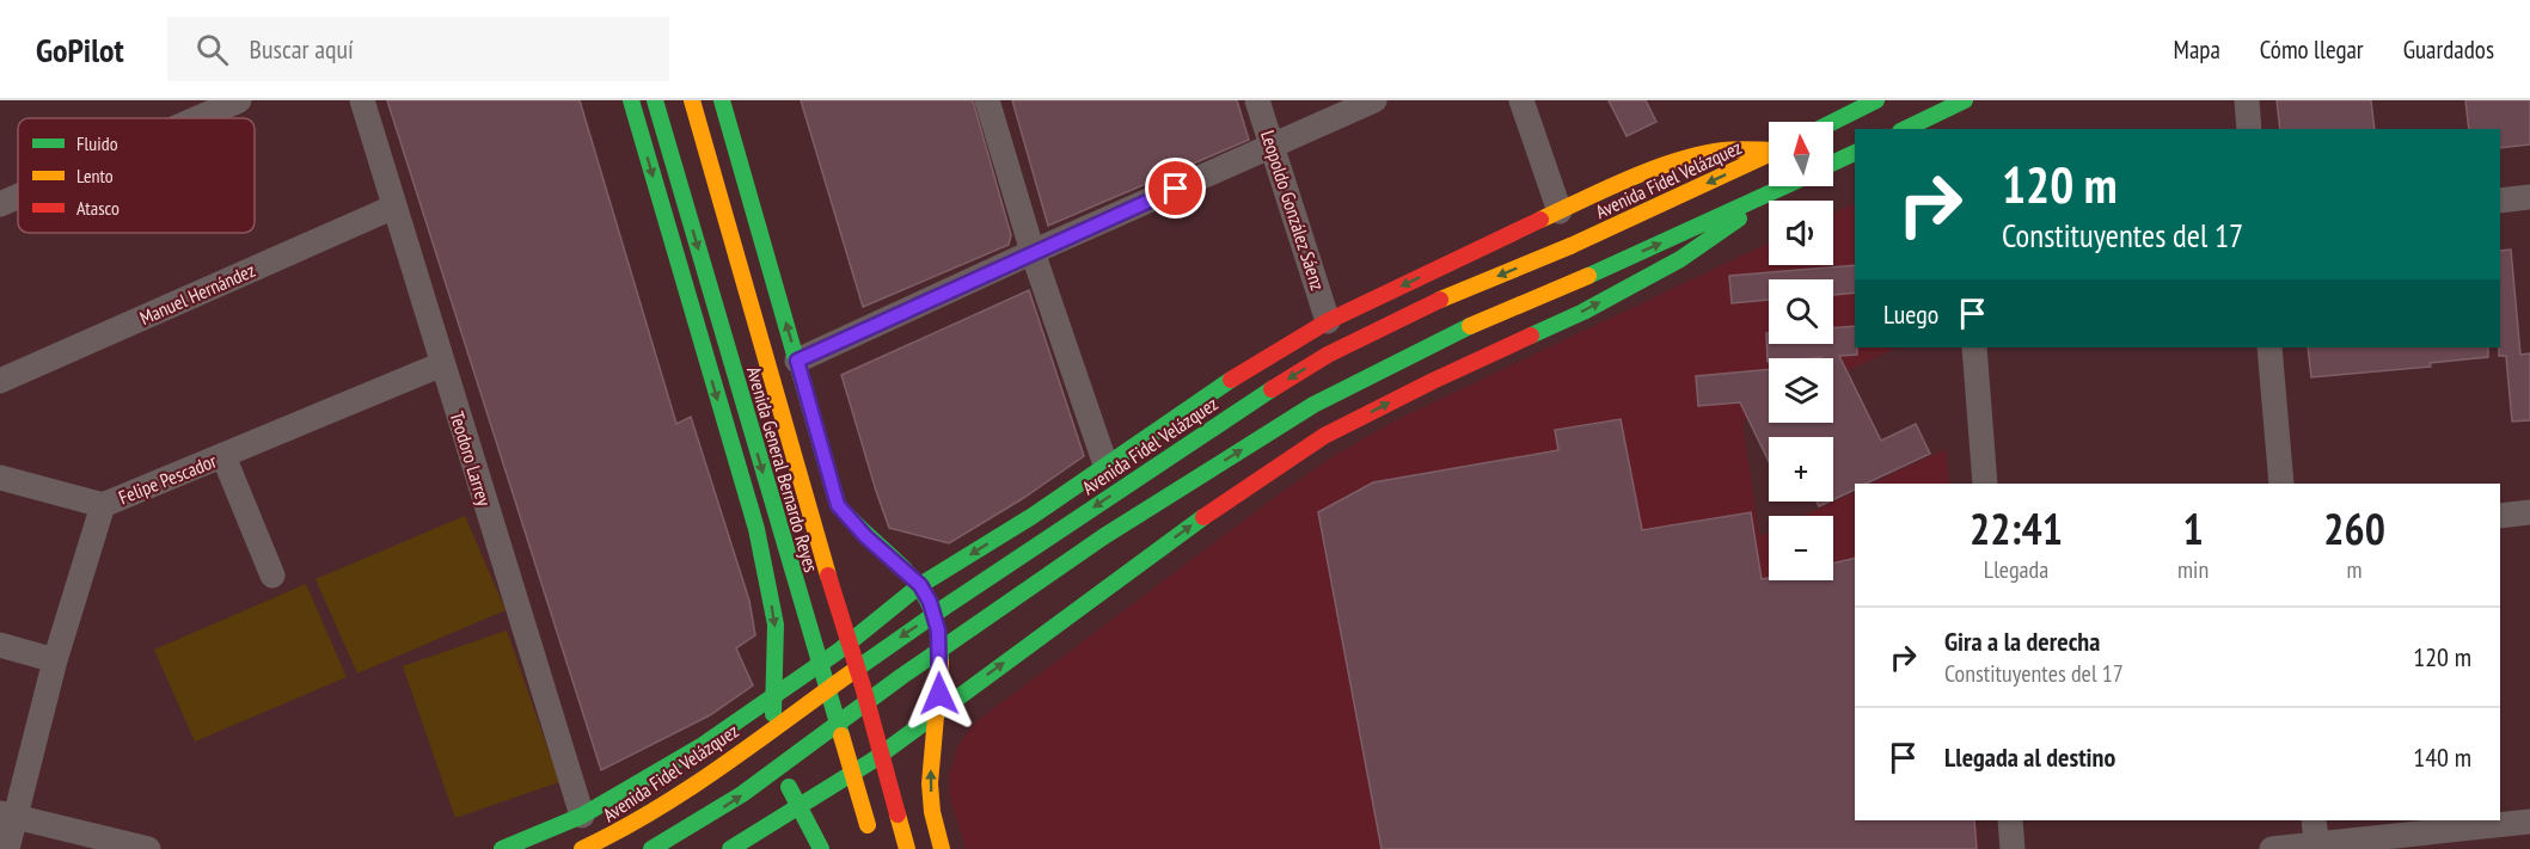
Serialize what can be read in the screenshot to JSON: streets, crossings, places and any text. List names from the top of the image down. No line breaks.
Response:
{"streets":{"main road":["Avenida Fidel Velázquez","Avenida General Bernardo Reyes"],"street":["Leopoldo González Sáenz","Manuel Hernández","Teodoro Larrey","Felipe Pescador"]},"crossings":[["Manuel Hernández","Teodoro Larrey"],["Teodoro Larrey","Felipe Pescador"]],"legend":["Fluido","Lento","Atasco"],"north":"top","page":{"header":"GoPilot","search":"Buscar aquí","nav":["Mapa","Cómo llegar","Guardados"],"map_buttons":["+","−"],"turn":["120 m","Constituyentes del 17"],"then":"Luego","eta":["22:41","Llegada","1","min","260","m"],"list":[{"name":"Gira a la derecha","note":"Constituyentes del 17","value":"120 m"},{"name":"Llegada al destino","value":"140 m"}]}}
